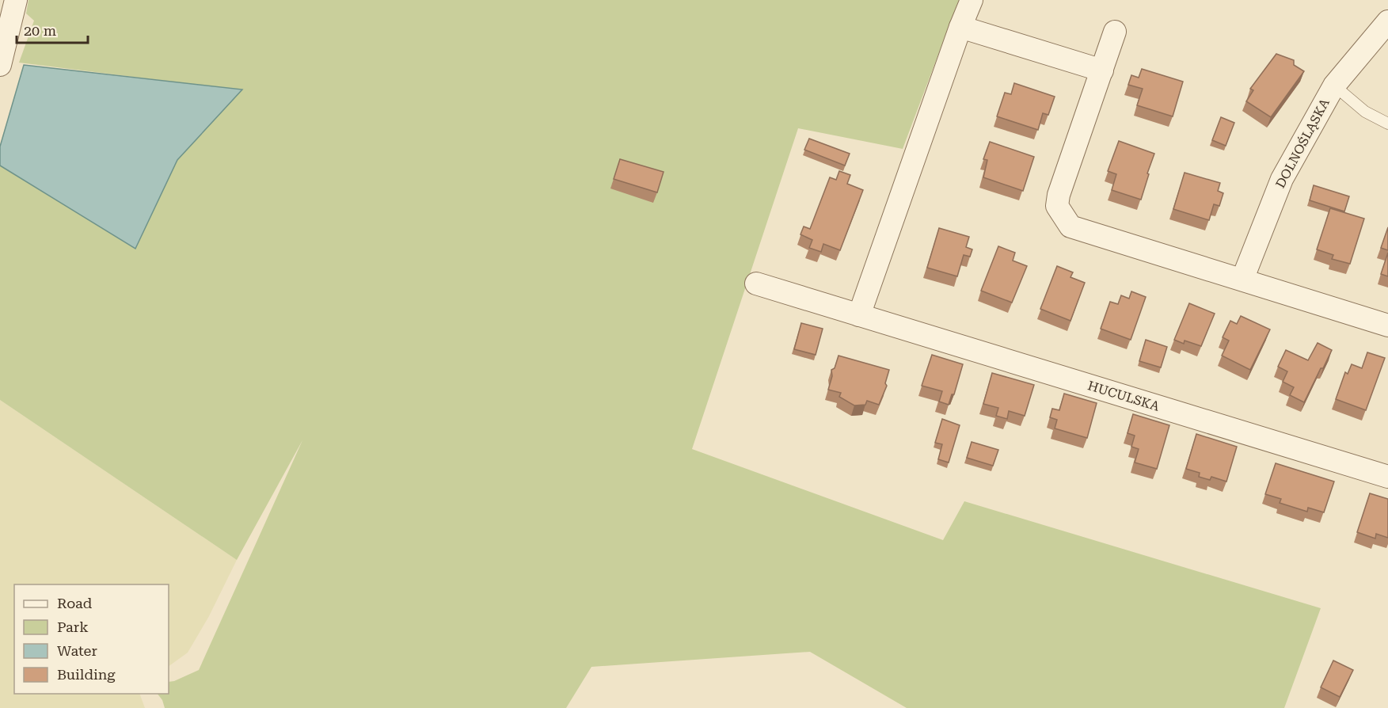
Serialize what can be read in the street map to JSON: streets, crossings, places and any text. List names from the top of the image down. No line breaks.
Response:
{"streets":{"street":["DOLNOŚLĄSKA","HUCULSKA"]},"legend":["Road","Park","Water","Building"],"scale_bar":"20 m"}
